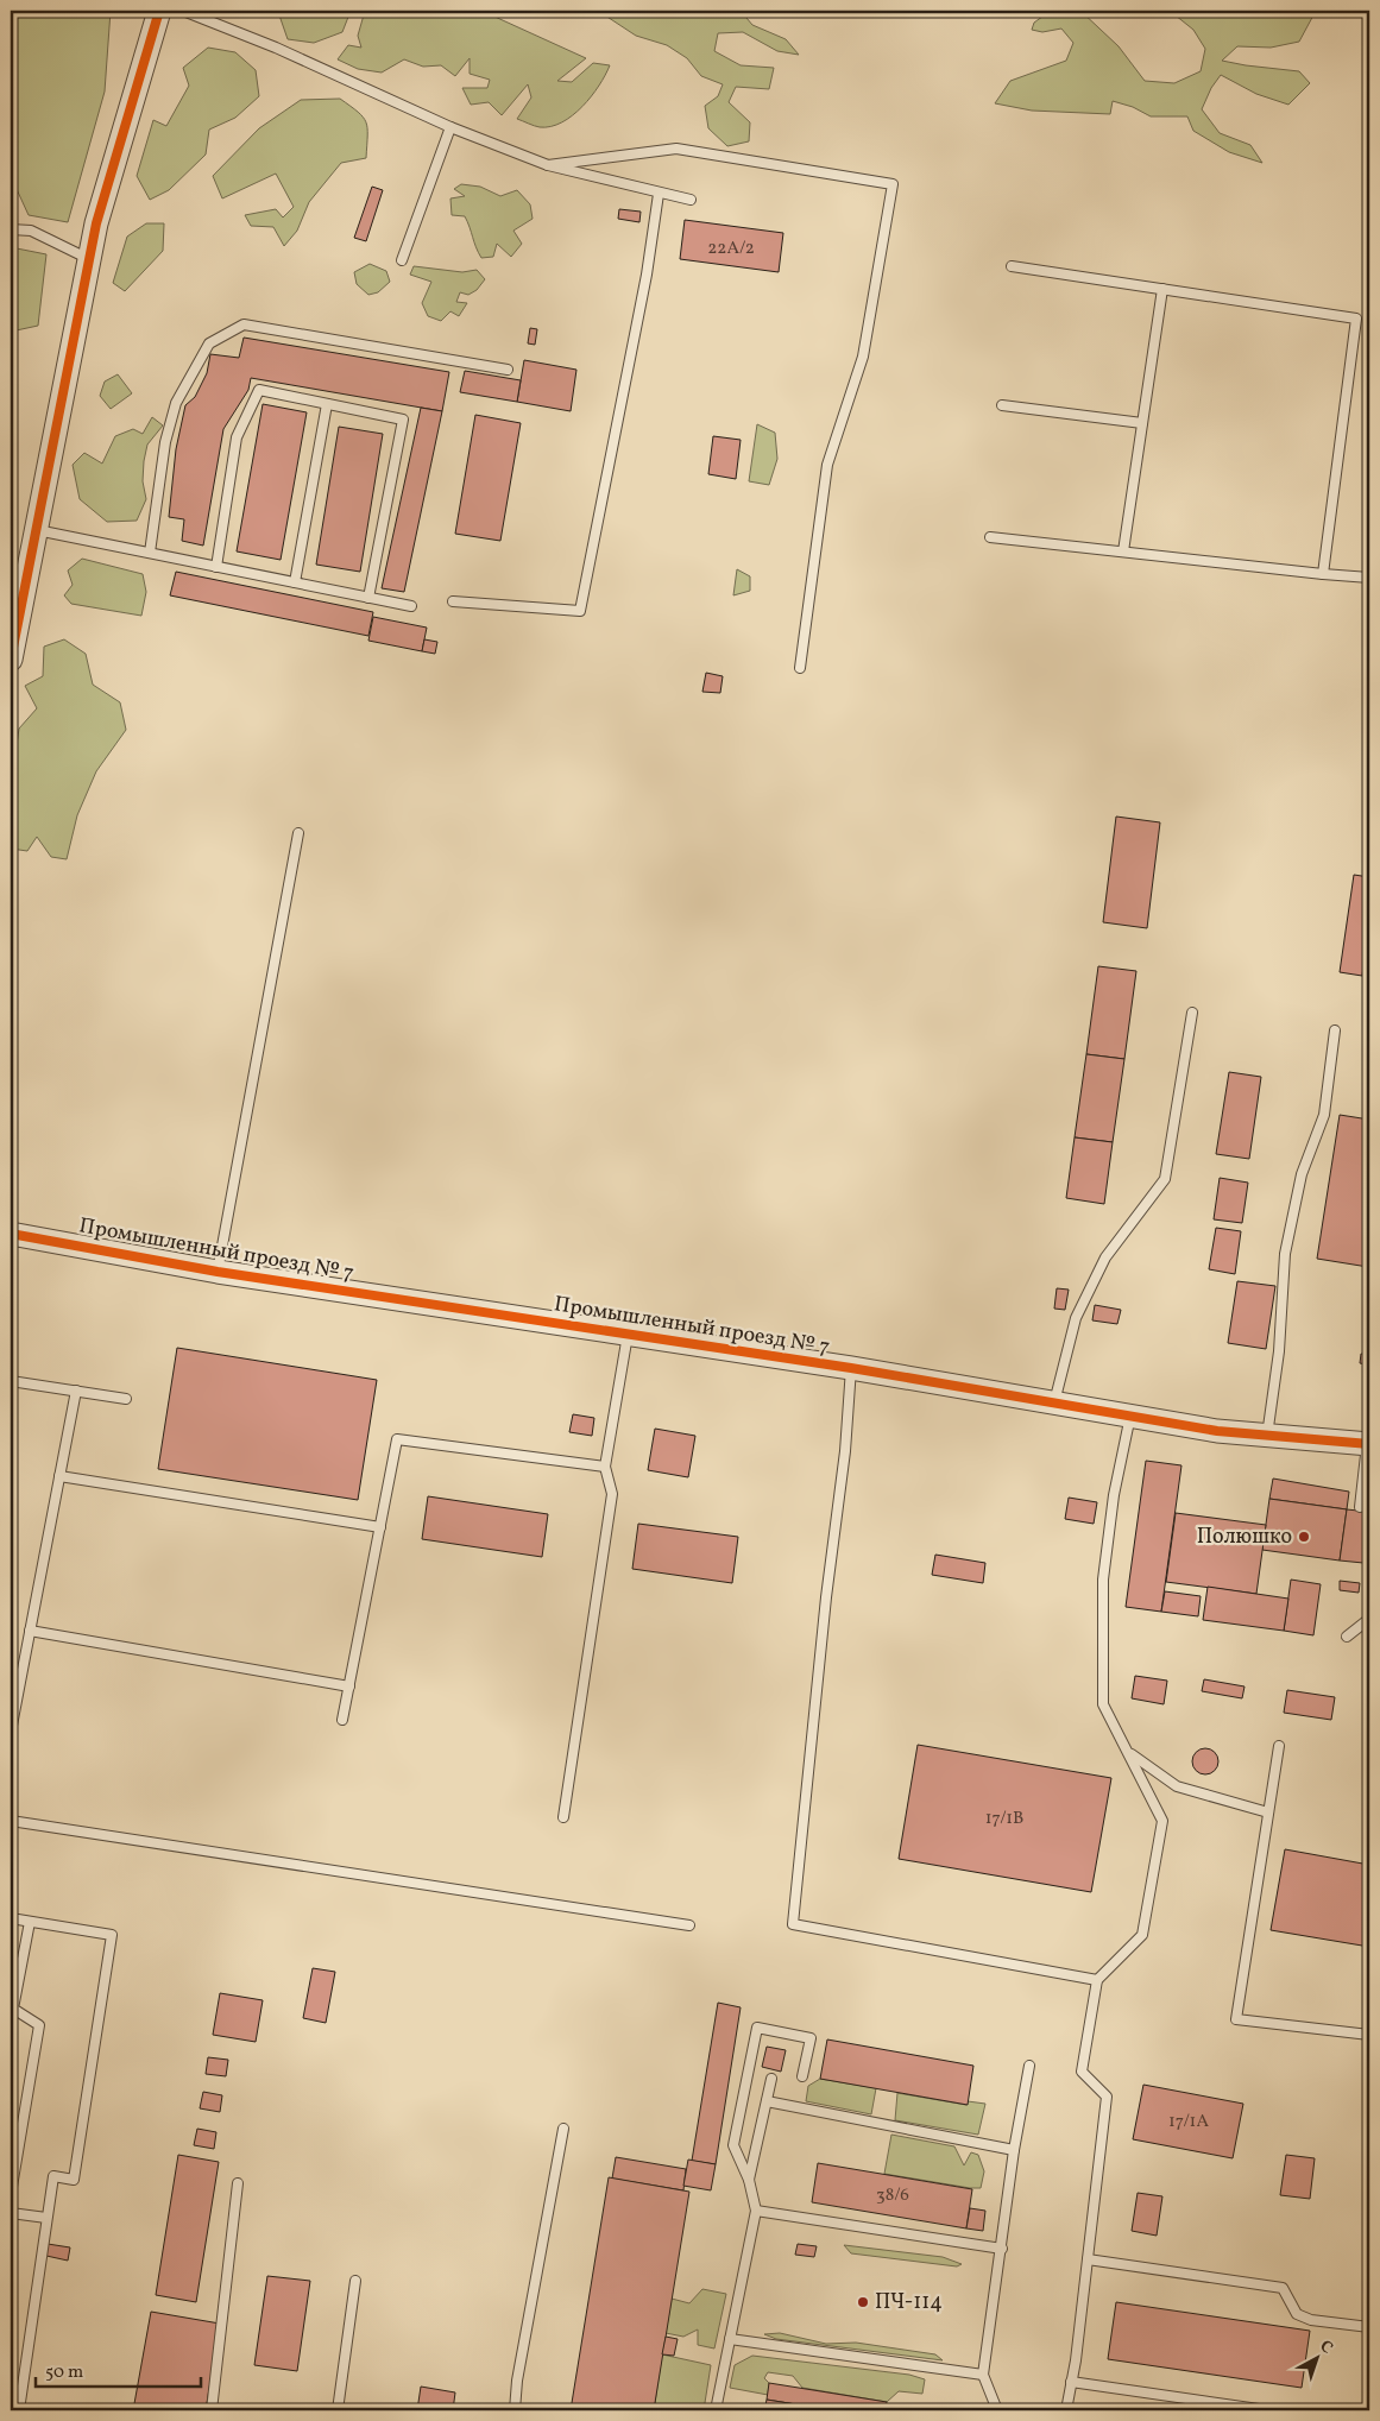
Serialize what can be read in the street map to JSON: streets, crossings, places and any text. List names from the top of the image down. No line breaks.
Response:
{"streets":{"street":["Промышленный проезд № 7"]},"places":["Полюшко","ПЧ-114"],"house_numbers":["22А/2","17/1В","17/1А","38/6"],"scale_bar":"50 m","north":"top right"}
